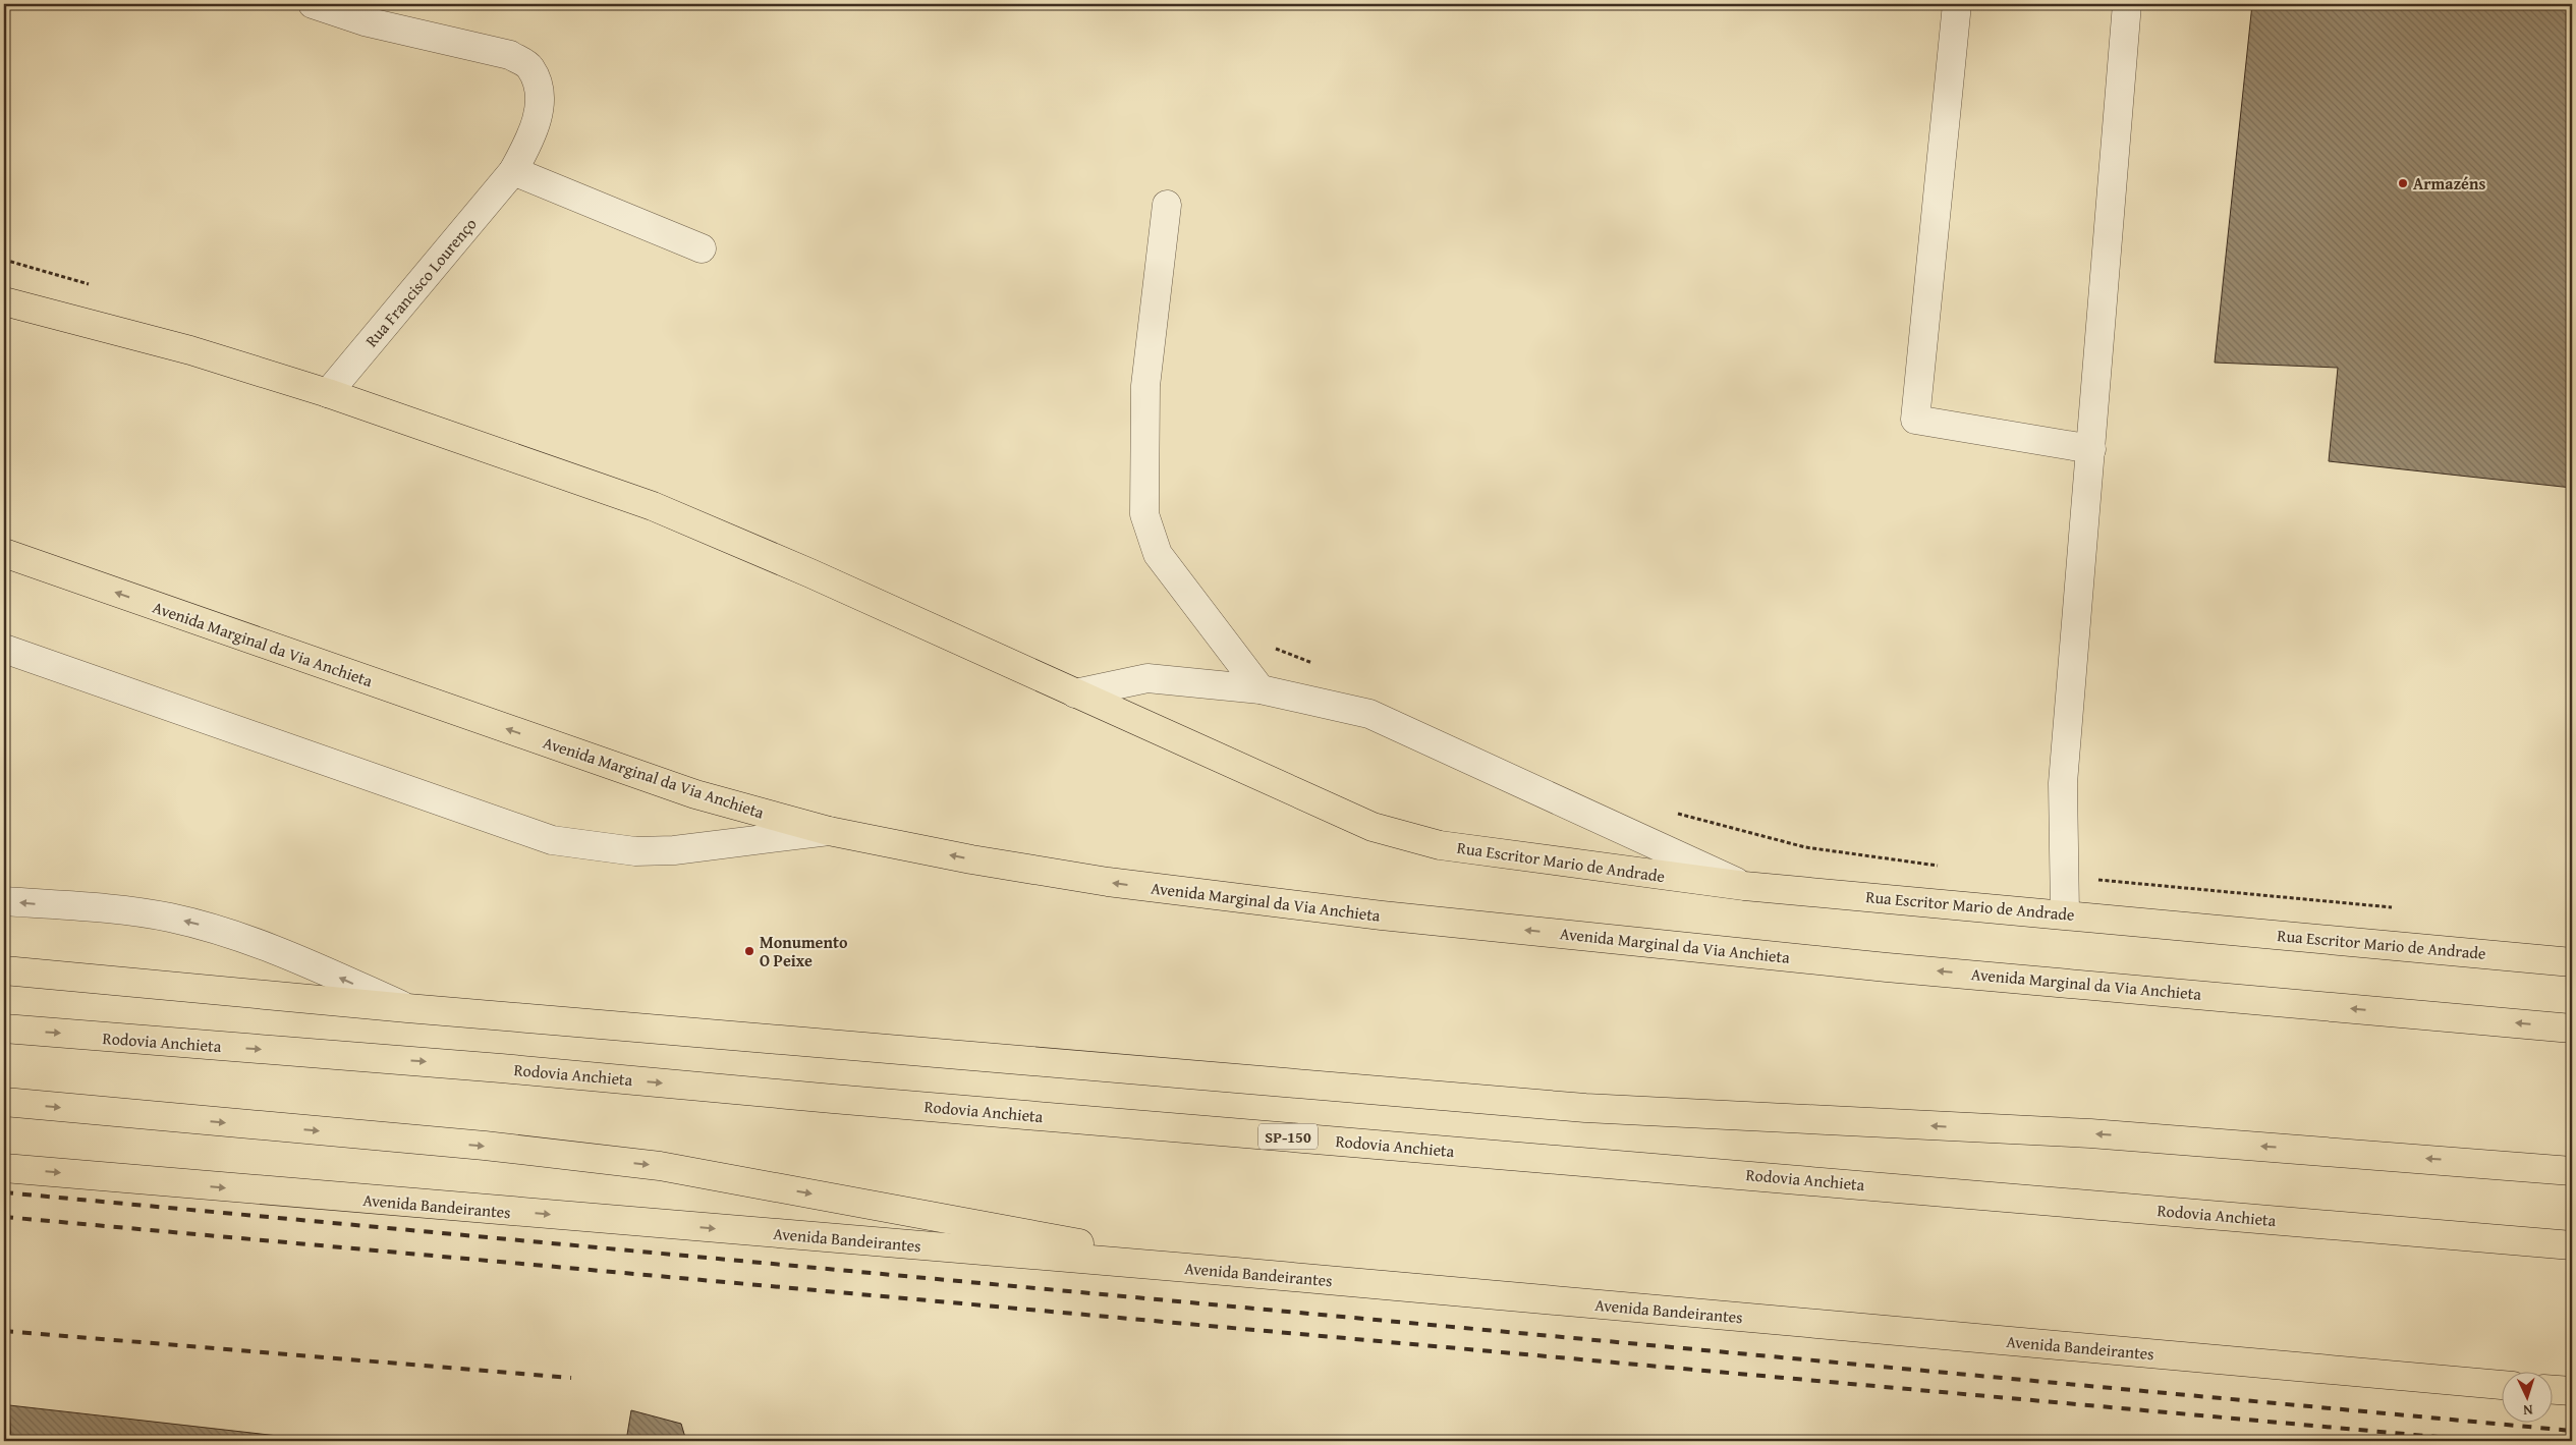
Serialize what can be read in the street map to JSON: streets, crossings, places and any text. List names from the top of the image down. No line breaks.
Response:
{"streets":{"main road":["Avenida Marginal da Via Anchieta","Rua Escritor Mario de Andrade","Rodovia Anchieta","SP-150","Avenida Bandeirantes"],"street":["Rua Francisco Lourenço"]},"places":["Armazéns","Monumento O Peixe"],"north":"bottom"}
